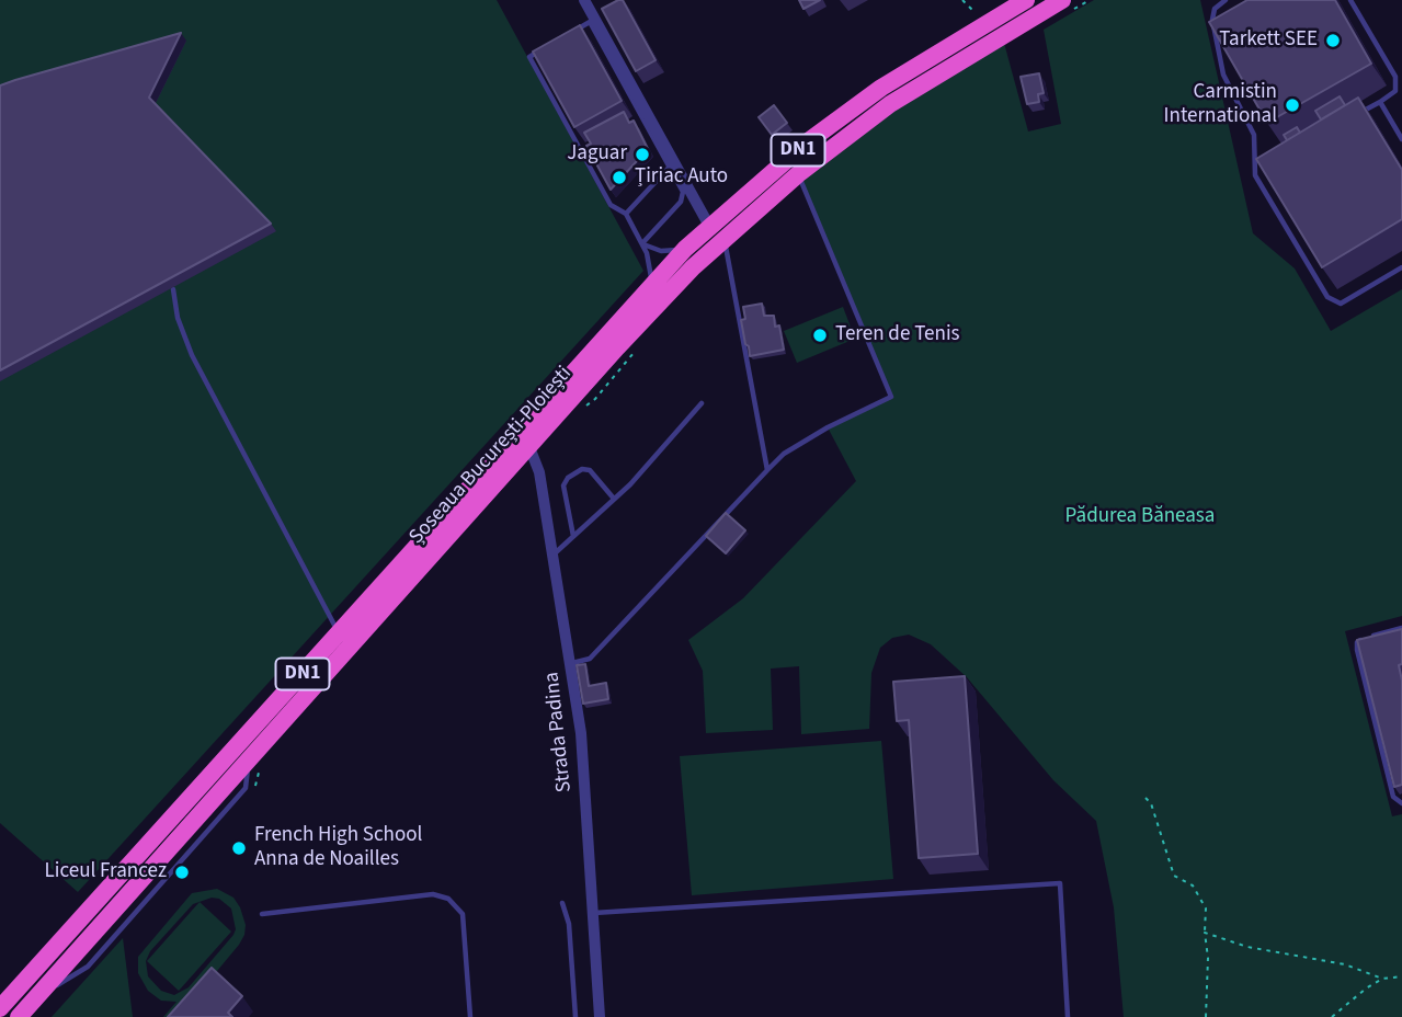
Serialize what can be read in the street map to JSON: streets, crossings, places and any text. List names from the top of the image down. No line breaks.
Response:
{"streets":{"highway":["DN1","Șoseaua București-Ploiești"],"street":["Strada Padina"]},"crossings":[["Șoseaua București-Ploiești","Strada Padina"]],"parks":["Pădurea Băneasa"],"places":["Tarkett SEE","Carmistin International","Jaguar","Țiriac Auto","Teren de Tenis","French High School Anna de Noailles","Liceul Francez"]}
